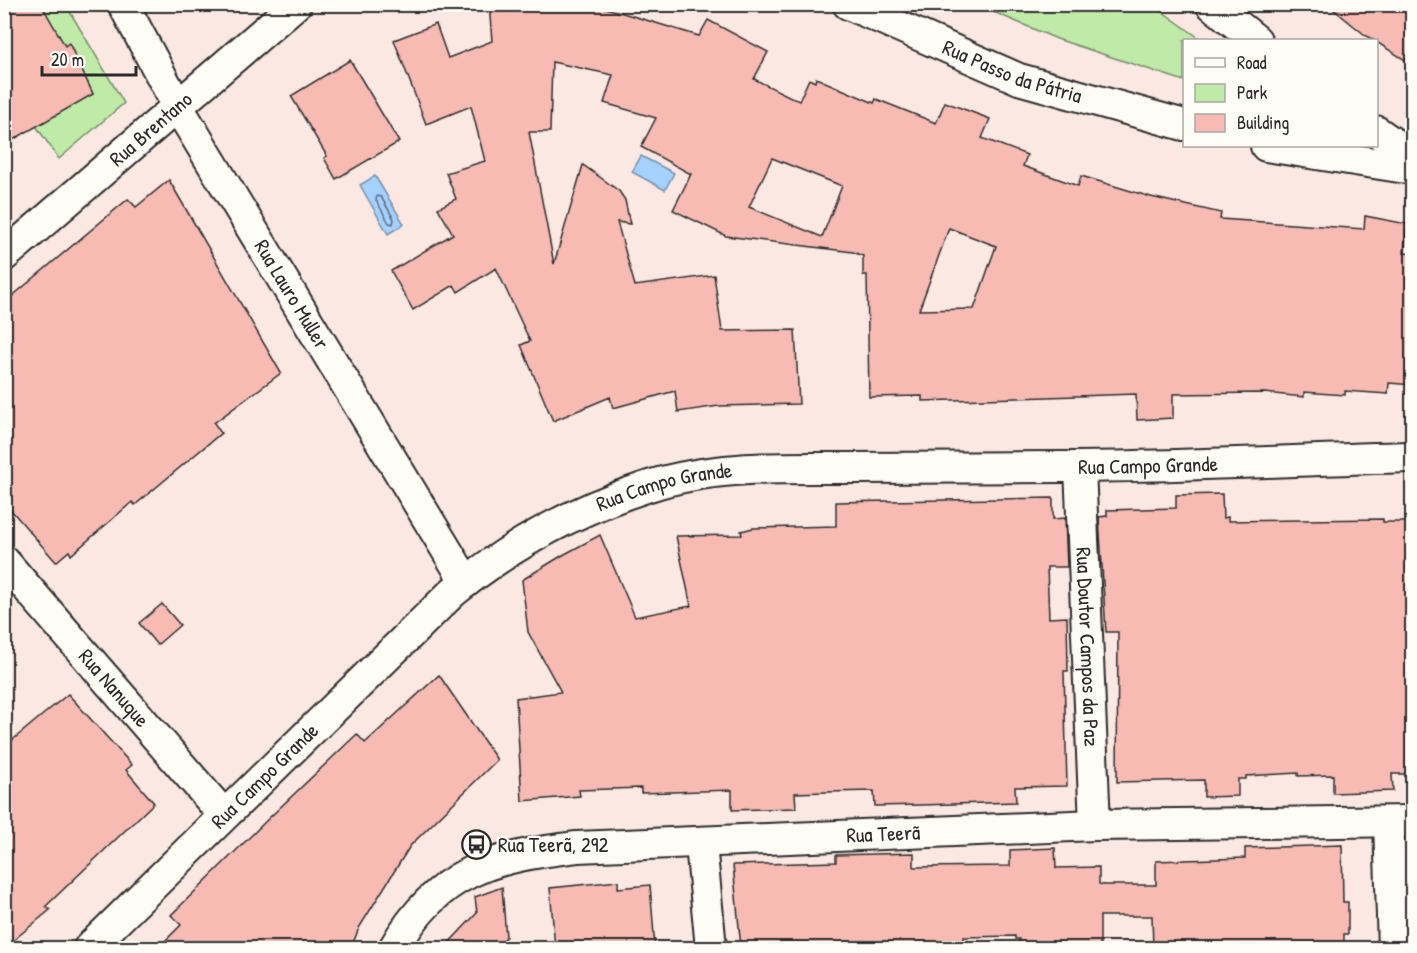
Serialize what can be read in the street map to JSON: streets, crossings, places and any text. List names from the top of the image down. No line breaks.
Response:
{"streets":{"street":["Rua Passo da Pátria","Rua Brentano","Rua Lauro Muller","Rua Campo Grande","Rua Doutor Campos da Paz","Rua Nanuque","Rua Teerã"]},"crossings":[["Rua Brentano","Rua Lauro Muller"],["Rua Lauro Muller","Rua Campo Grande"],["Rua Campo Grande","Rua Doutor Campos da Paz"],["Rua Campo Grande","Rua Nanuque"],["Rua Doutor Campos da Paz","Rua Teerã"]],"places":{"bus stop":["Rua Teerã, 292"]},"legend":["Road","Park","Building"],"scale_bar":"20 m"}
